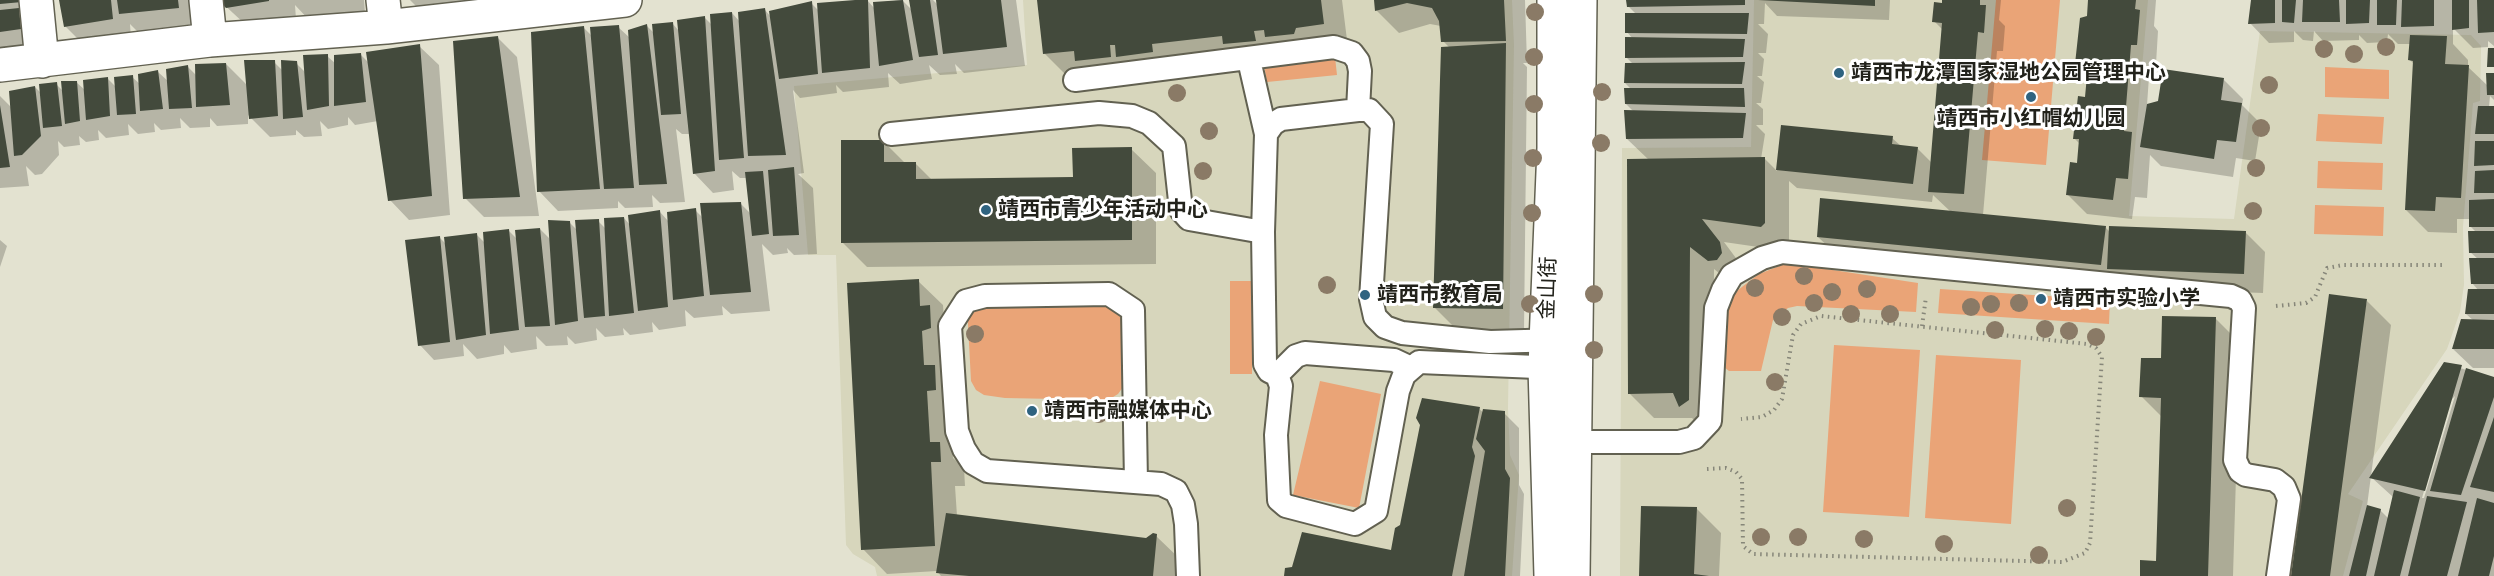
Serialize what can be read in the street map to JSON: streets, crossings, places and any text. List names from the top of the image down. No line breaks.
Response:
{"streets":{"main road":["金山街"]},"places":["靖西市龙潭国家湿地公园管理中心","靖西市小红帽幼儿园","靖西市青少年活动中心","靖西市教育局","靖西市实验小学","靖西市融媒体中心"]}
